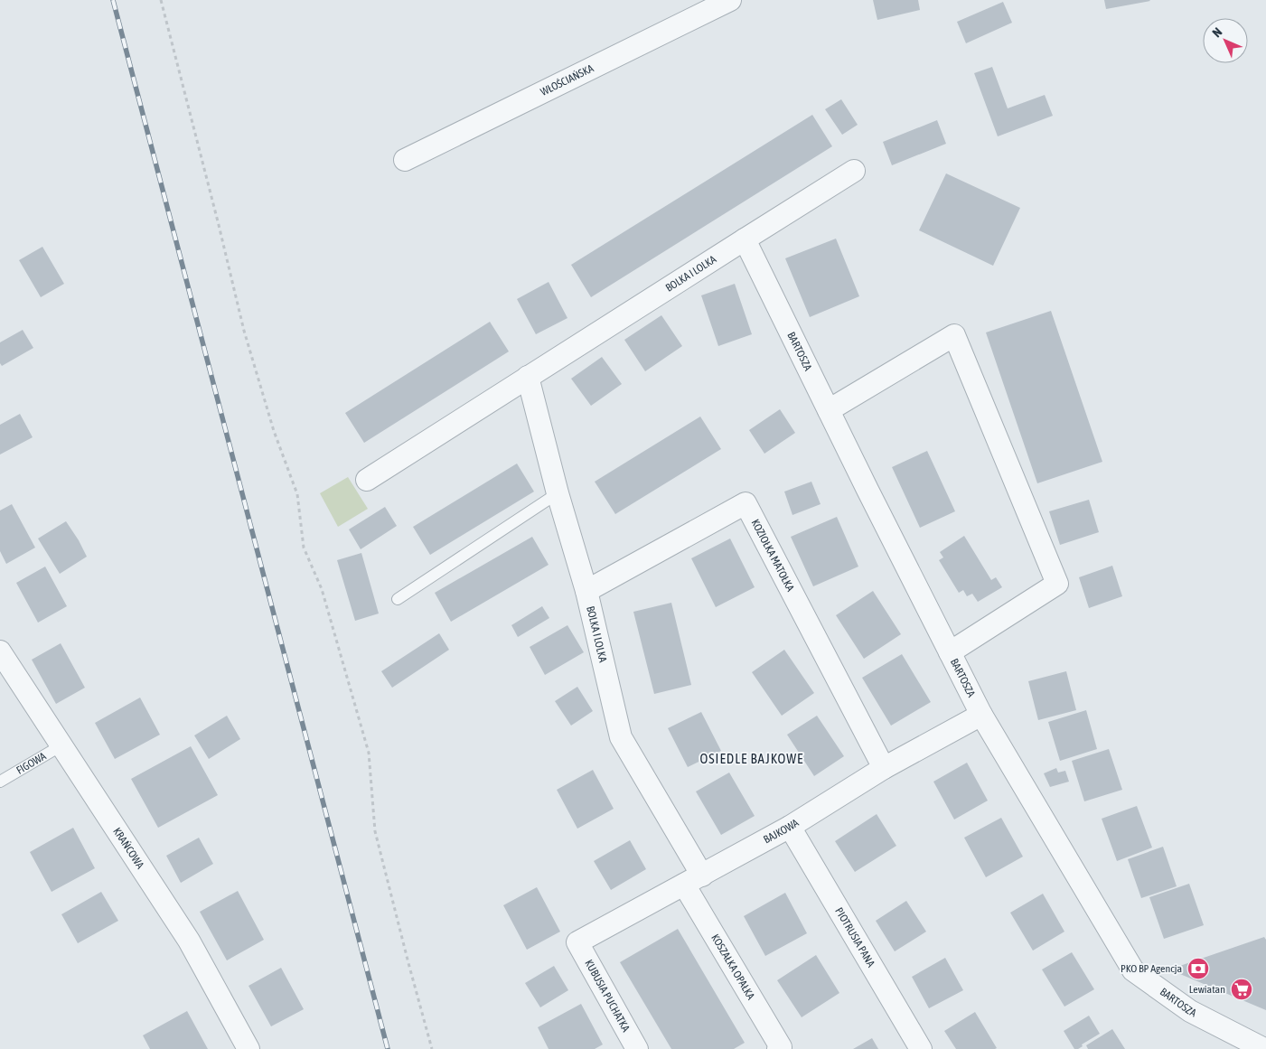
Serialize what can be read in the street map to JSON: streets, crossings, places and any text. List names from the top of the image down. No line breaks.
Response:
{"streets":{"street":["WŁOŚCIAŃSKA","BOLKA I LOLKA","BARTOSZA","KOZIOŁKA MATOŁKA","BAJKOWA","KRAŃCOWA","PIOTRUSIA PANA","KOSZAŁKA OPAŁKA","KUBUSIA PUCHATKA"],"lane":["FIGOWA"]},"crossings":[["BOLKA I LOLKA","BARTOSZA"],["BOLKA I LOLKA","KOZIOŁKA MATOŁKA"],["BOLKA I LOLKA","BAJKOWA"],["BOLKA I LOLKA","KOSZAŁKA OPAŁKA"],["BARTOSZA","BAJKOWA"],["KOZIOŁKA MATOŁKA","BAJKOWA"],["FIGOWA","KRAŃCOWA"],["BAJKOWA","PIOTRUSIA PANA"],["BAJKOWA","KOSZAŁKA OPAŁKA"],["BAJKOWA","KUBUSIA PUCHATKA"]],"districts":["OSIEDLE BAJKOWE"],"places":{"bank":["PKO BP Agencja"],"supermarket":["Lewiatan"]},"north":"top left"}
